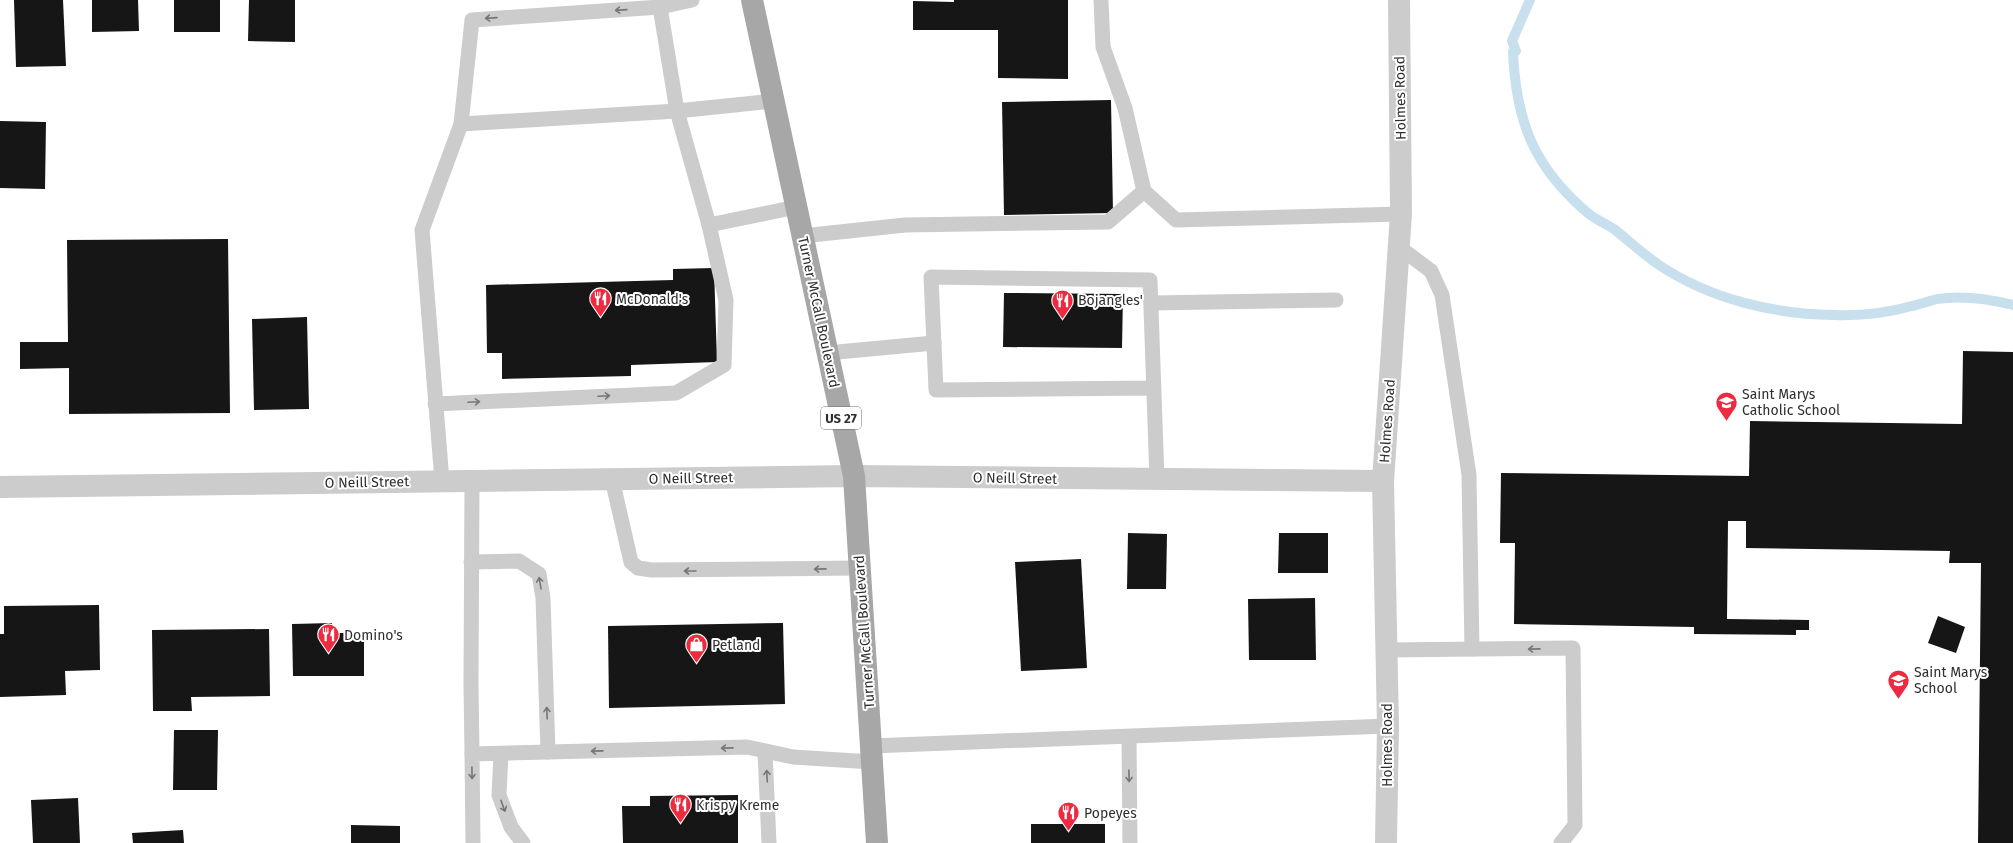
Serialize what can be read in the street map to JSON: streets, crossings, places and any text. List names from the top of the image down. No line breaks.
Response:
{"streets":{"main road":["Turner McCall Boulevard","US 27"],"street":["Holmes Road","O Neill Street"]},"crossings":[["Holmes Road","O Neill Street"],["Turner McCall Boulevard","O Neill Street"]],"places":{"restaurant":["McDonald's","Bojangles'","Domino's","Krispy Kreme","Popeyes"],"school or university":["Saint Marys Catholic School","Saint Marys School"],"shop":["Petland"]}}
